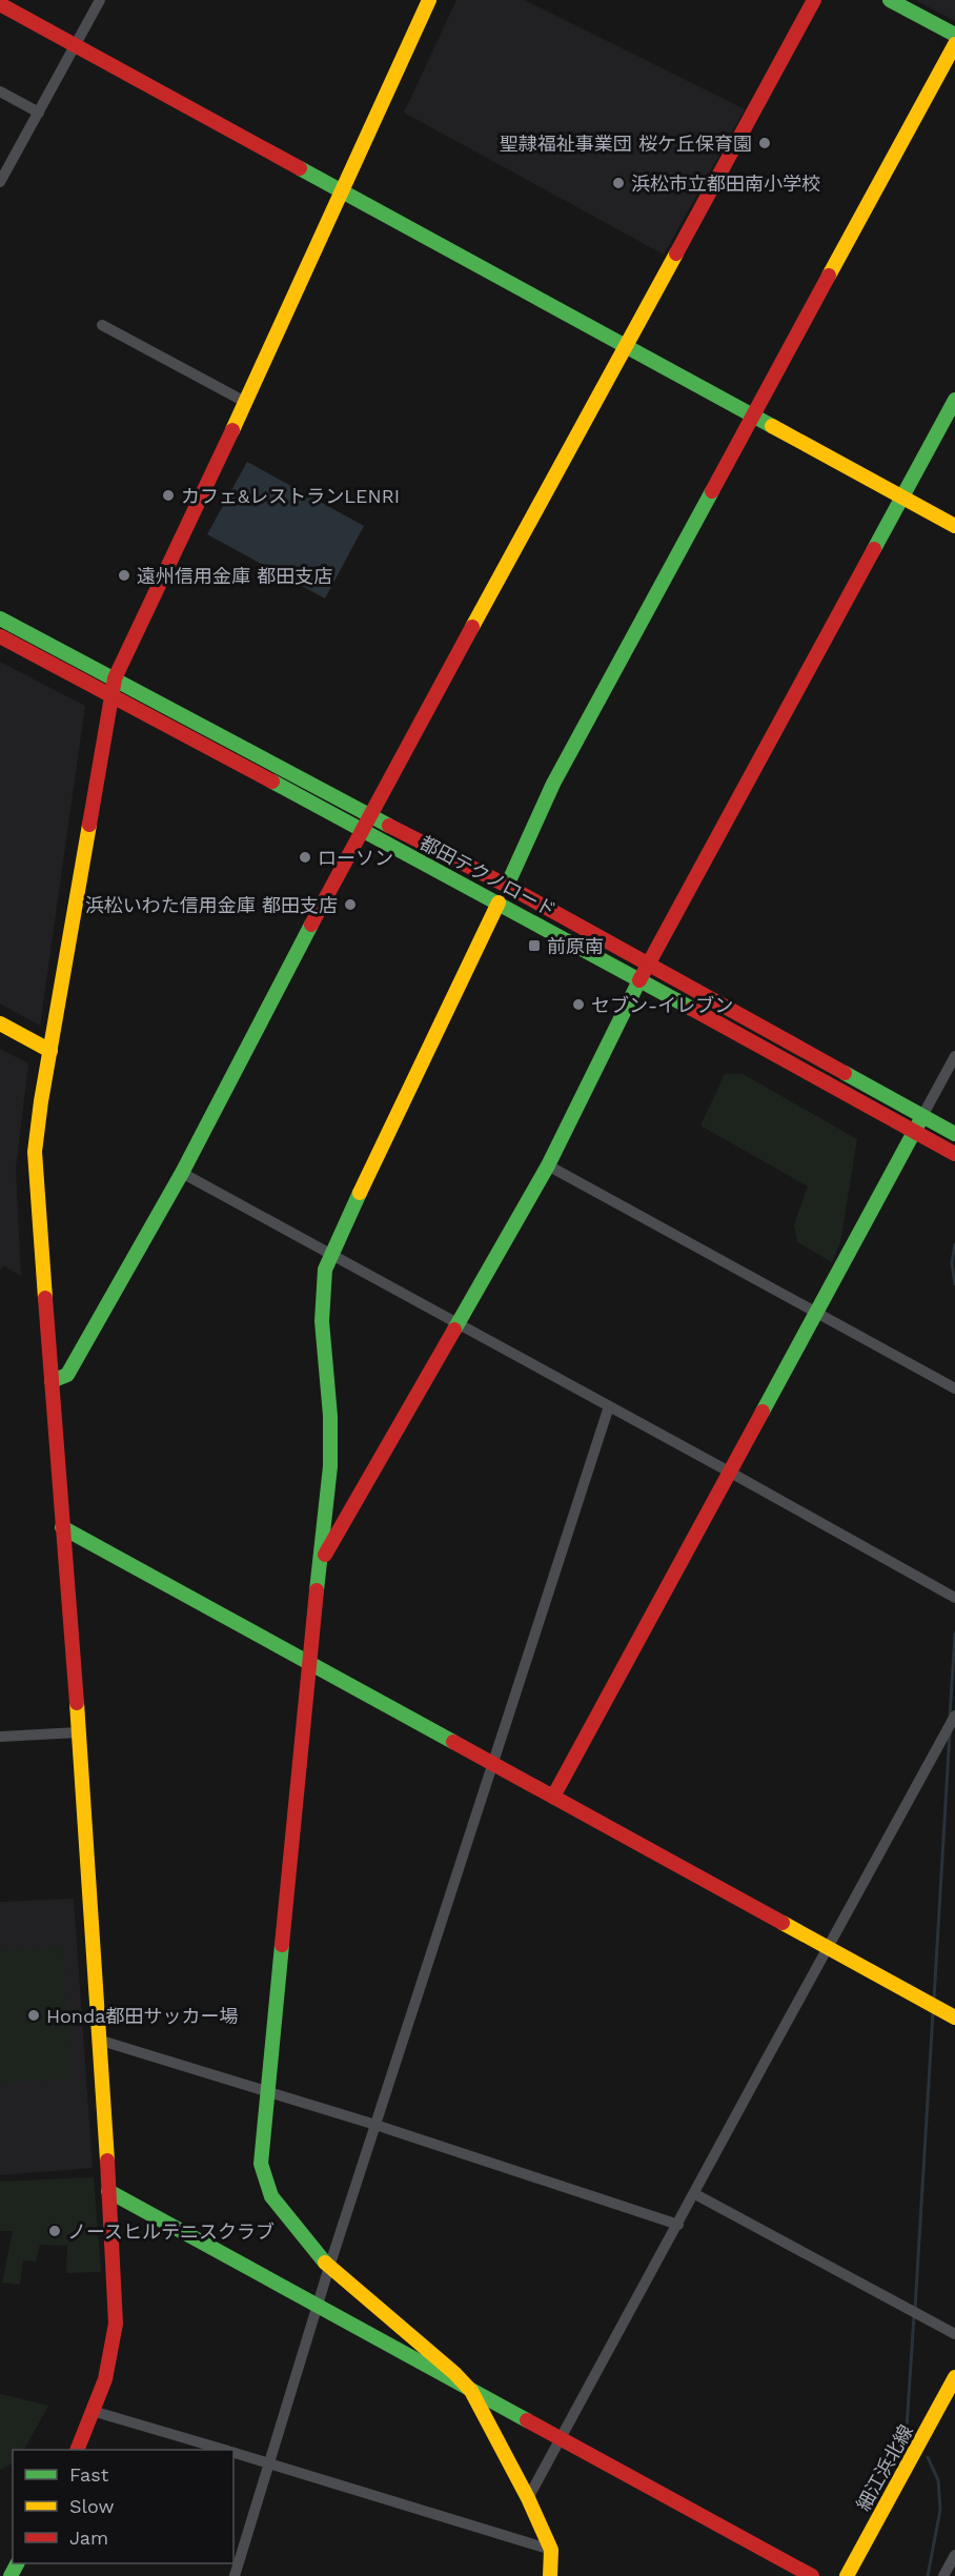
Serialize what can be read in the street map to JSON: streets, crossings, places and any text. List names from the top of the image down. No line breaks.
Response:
{"streets":{"street":["都田テクノロード","細江浜北線"]},"places":{"other":["聖隷福祉事業団 桜ケ丘保育園","浜松市立都田南小学校","カフェ&レストランLENRI","遠州信用金庫 都田支店","ローソン","浜松いわた信用金庫 都田支店","セブン-イレブン","Honda都田サッカー場","ノースヒルテニスクラブ"],"transit":["前原南"]},"legend":["Fast","Slow","Jam"]}
